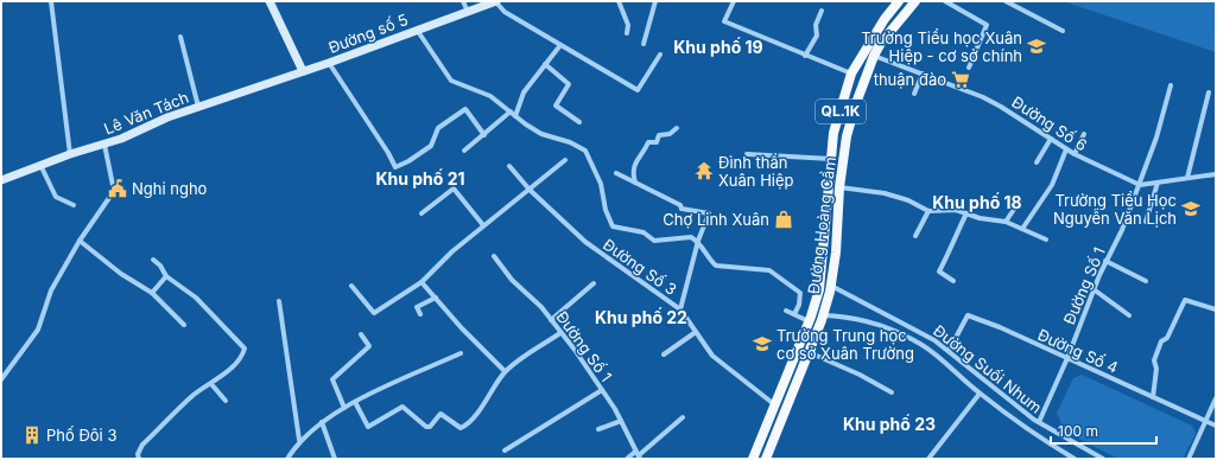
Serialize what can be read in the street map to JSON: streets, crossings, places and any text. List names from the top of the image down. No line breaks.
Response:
{"streets":{"main road":["Đường số 5","QL.1K","Lê Văn Tách","Đường Hoàng Cầm"],"street":["Đường Số 6","Đường Số 3","Đường Số 1","Đường Số 4","Đường Suối Nhum"]},"crossings":[["Đường số 5","Lê Văn Tách"],["Đường Số 6","Đường Hoàng Cầm"],["Đường Số 6","Đường Số 1"],["Đường Hoàng Cầm","Đường Số 3"],["Đường Hoàng Cầm","Đường Suối Nhum"],["Đường Số 1","Đường Số 4"],["Đường Số 1","Đường Suối Nhum"],["Đường Số 4","Đường Suối Nhum"]],"districts":["Khu phố 19","Khu phố 21","Khu phố 18","Khu phố 22","Khu phố 23"],"places":{"school or university":["Trường Tiểu học Xuân Hiệp - cơ sở chính","Trường Tiểu Học Nguyễn Văn Lịch","Trường Trung học cơ sở Xuân Trường"],"supermarket":["thuận đào"],"temple":["Đình thần Xuân Hiệp"],"public building":["Nghi ngho"],"shop":["Chợ Linh Xuân"],"building":["Phố Đôi 3"]},"scale_bar":"100 m"}
